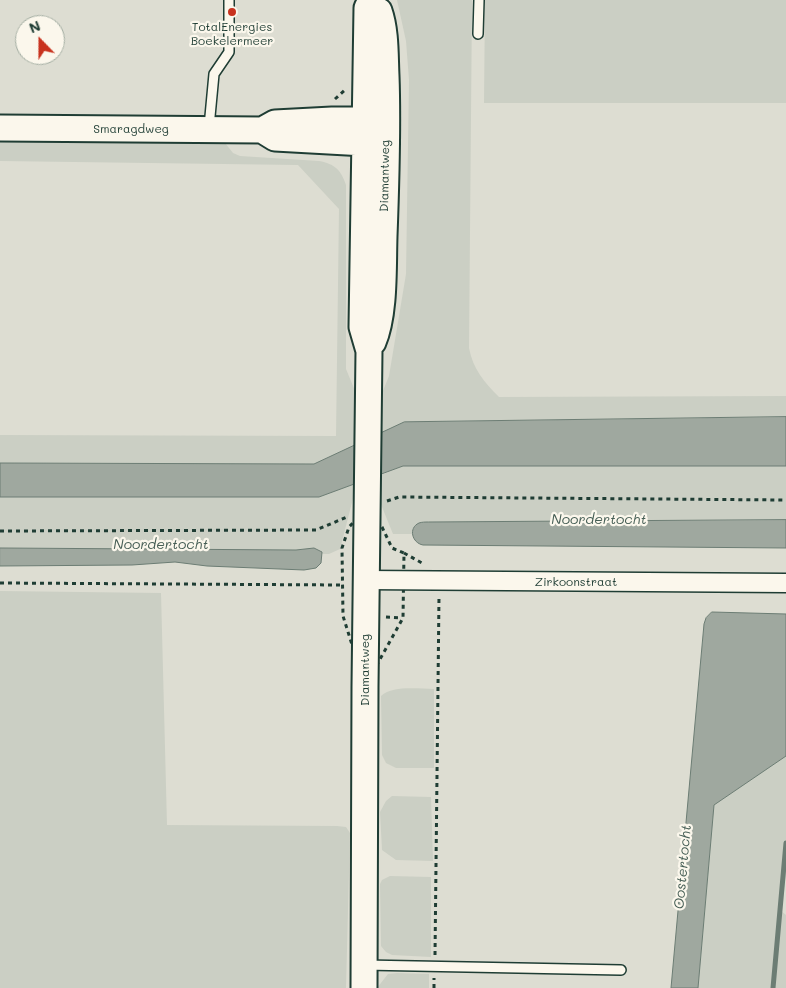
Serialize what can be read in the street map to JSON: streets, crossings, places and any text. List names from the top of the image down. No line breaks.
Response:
{"streets":{"street":["Smaragdweg","Diamantweg","Zirkoonstraat"]},"crossings":[["Smaragdweg","Diamantweg"],["Diamantweg","Zirkoonstraat"]],"water":["Noordertocht","Oostertocht"],"places":["TotalEnergies Boekelermeer"],"north":"top"}
